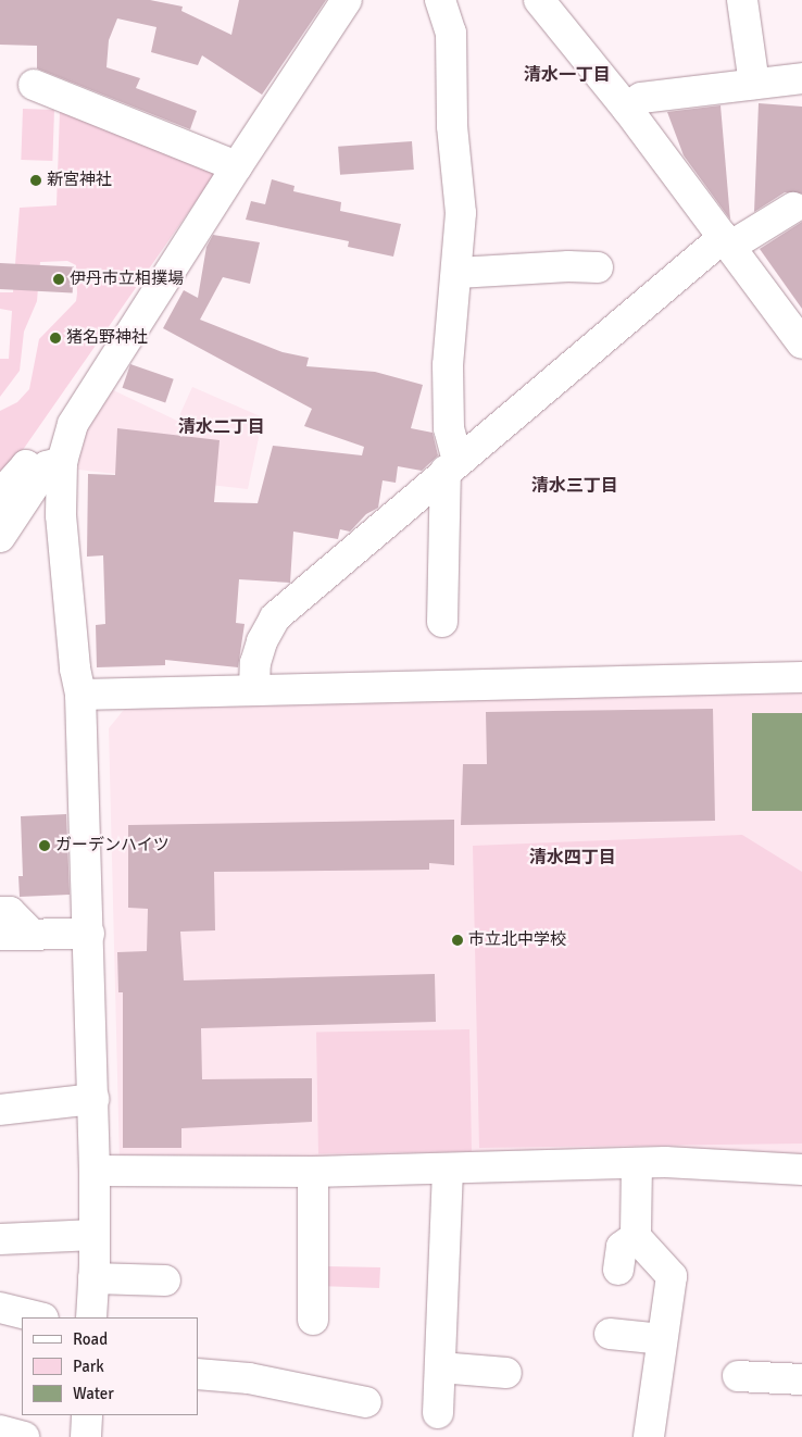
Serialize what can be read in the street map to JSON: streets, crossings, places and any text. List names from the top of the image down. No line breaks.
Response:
{"districts":["清水一丁目","清水二丁目","清水三丁目","清水四丁目"],"places":["新宮神社","伊丹市立相撲場","猪名野神社","ガーデンハイツ","市立北中学校"],"legend":["Road","Park","Water"]}
